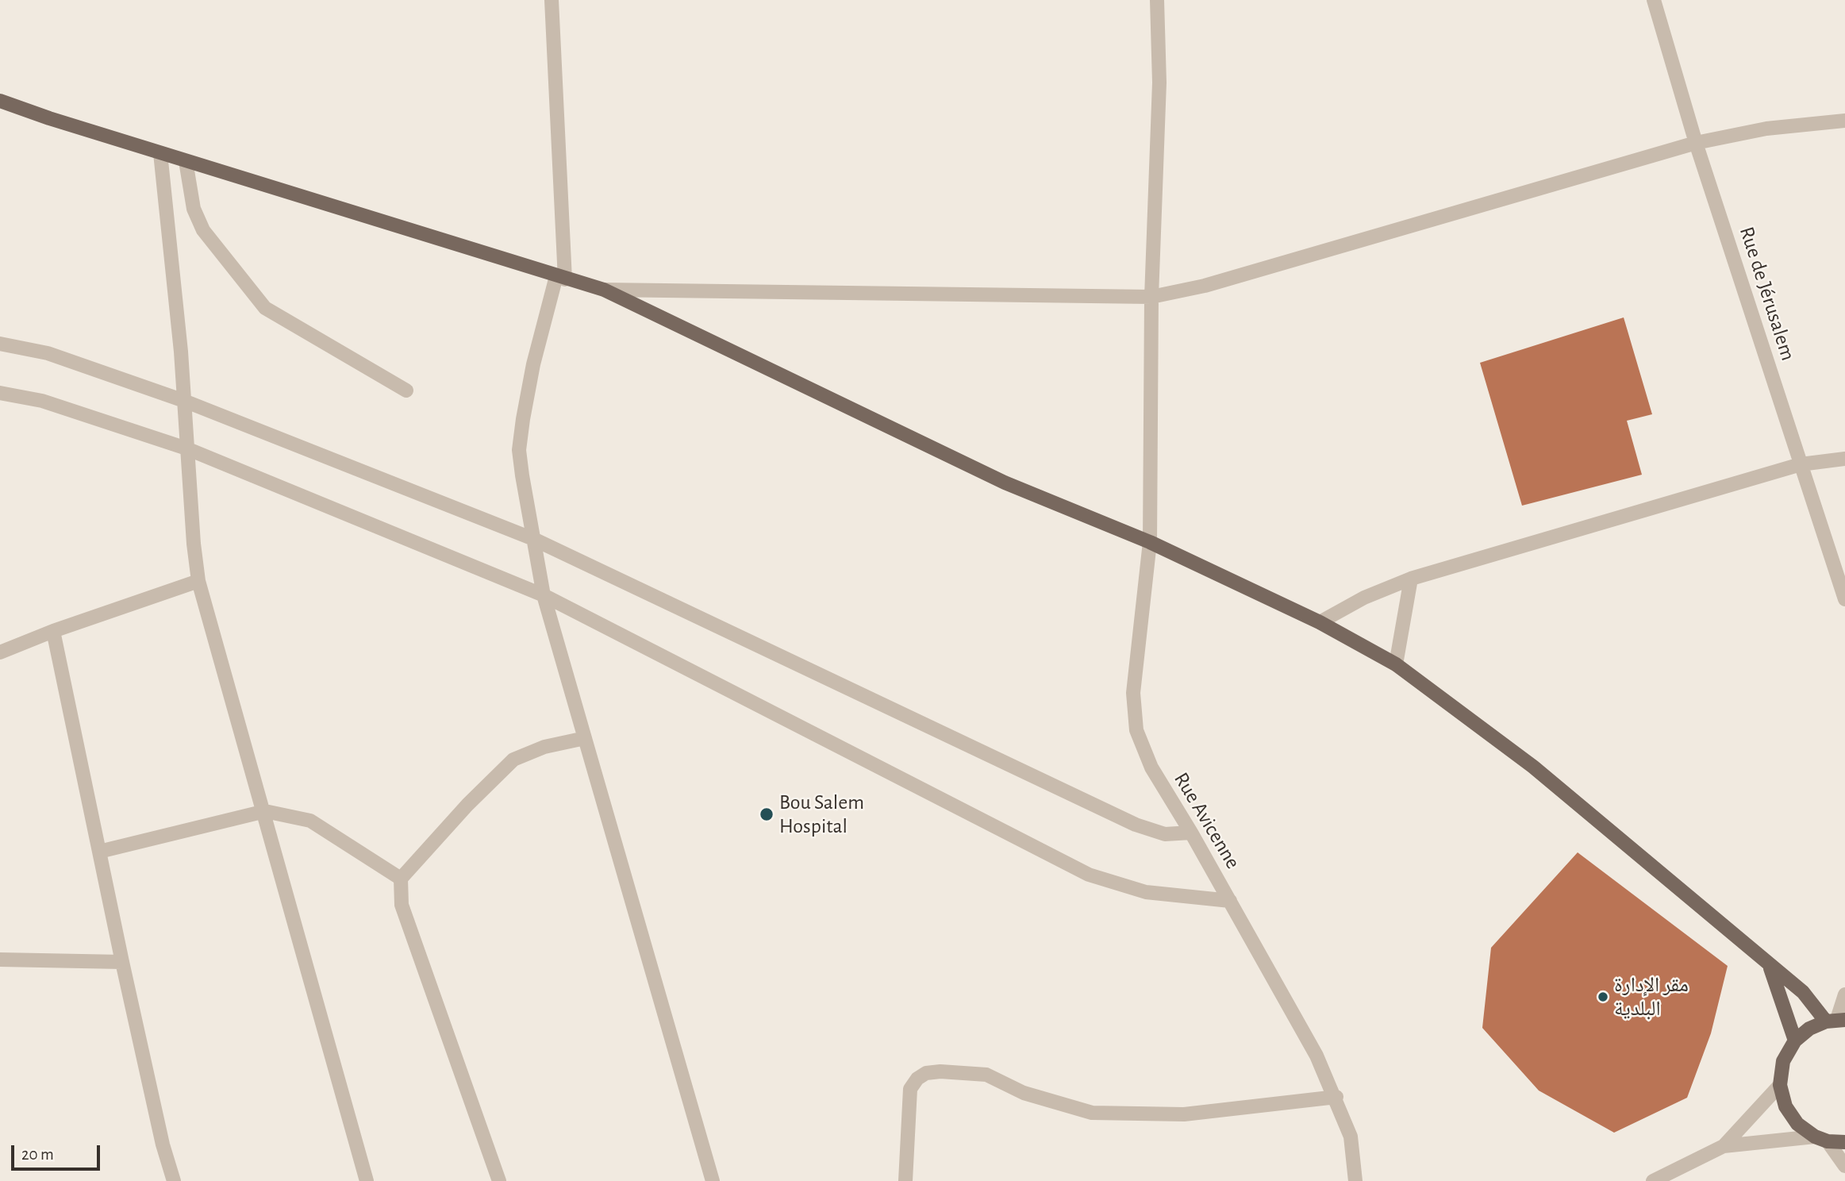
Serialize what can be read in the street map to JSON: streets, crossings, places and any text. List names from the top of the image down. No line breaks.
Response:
{"streets":{"street":["Rue de Jérusalem","Rue Avicenne"]},"places":["Bou Salem Hospital","مقر الإدارة البلدية"],"scale_bar":"20 m"}
